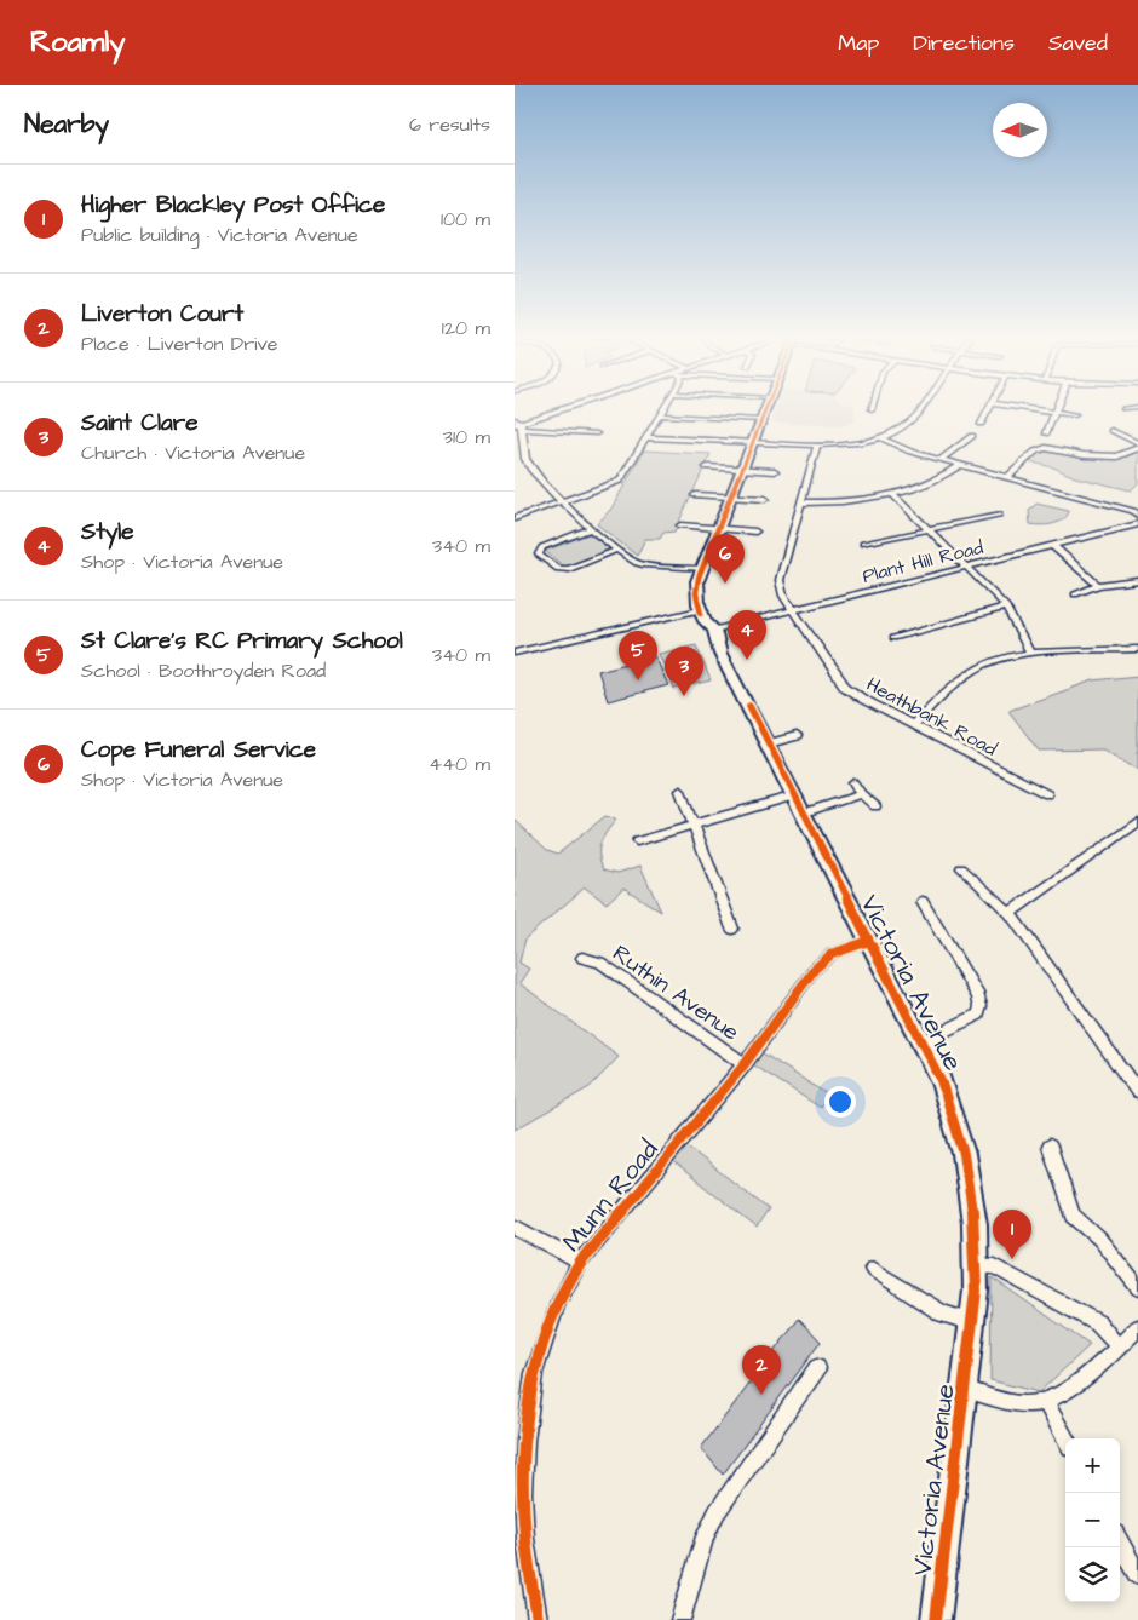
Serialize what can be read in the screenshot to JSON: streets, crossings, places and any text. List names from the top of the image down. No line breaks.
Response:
{"streets":{"main road":["Victoria Avenue"],"street":["Plant Hill Road","Heathbank Road","Ruthin Avenue","Munn Road"]},"crossings":[["Plant Hill Road","Heathbank Road"],["Plant Hill Road","Victoria Avenue"],["Victoria Avenue","Munn Road"],["Ruthin Avenue","Munn Road"]],"north":"left","page":{"header":"Roamly","nav":["Map","Directions","Saved"],"heading":["Nearby","6 results"],"list":[{"mark":"1","name":"Higher Blackley Post Office","note":"Public building · Victoria Avenue","value":"100 m"},{"mark":"2","name":"Liverton Court","note":"Place · Liverton Drive","value":"120 m"},{"mark":"3","name":"Saint Clare","note":"Church · Victoria Avenue","value":"310 m"},{"mark":"4","name":"Style","note":"Shop · Victoria Avenue","value":"340 m"},{"mark":"5","name":"St Clare's RC Primary School","note":"School · Boothroyden Road","value":"340 m"},{"mark":"6","name":"Cope Funeral Service","note":"Shop · Victoria Avenue","value":"440 m"}],"pins":["6","4","5","3","1","2"],"map_buttons":["+","−"]}}
